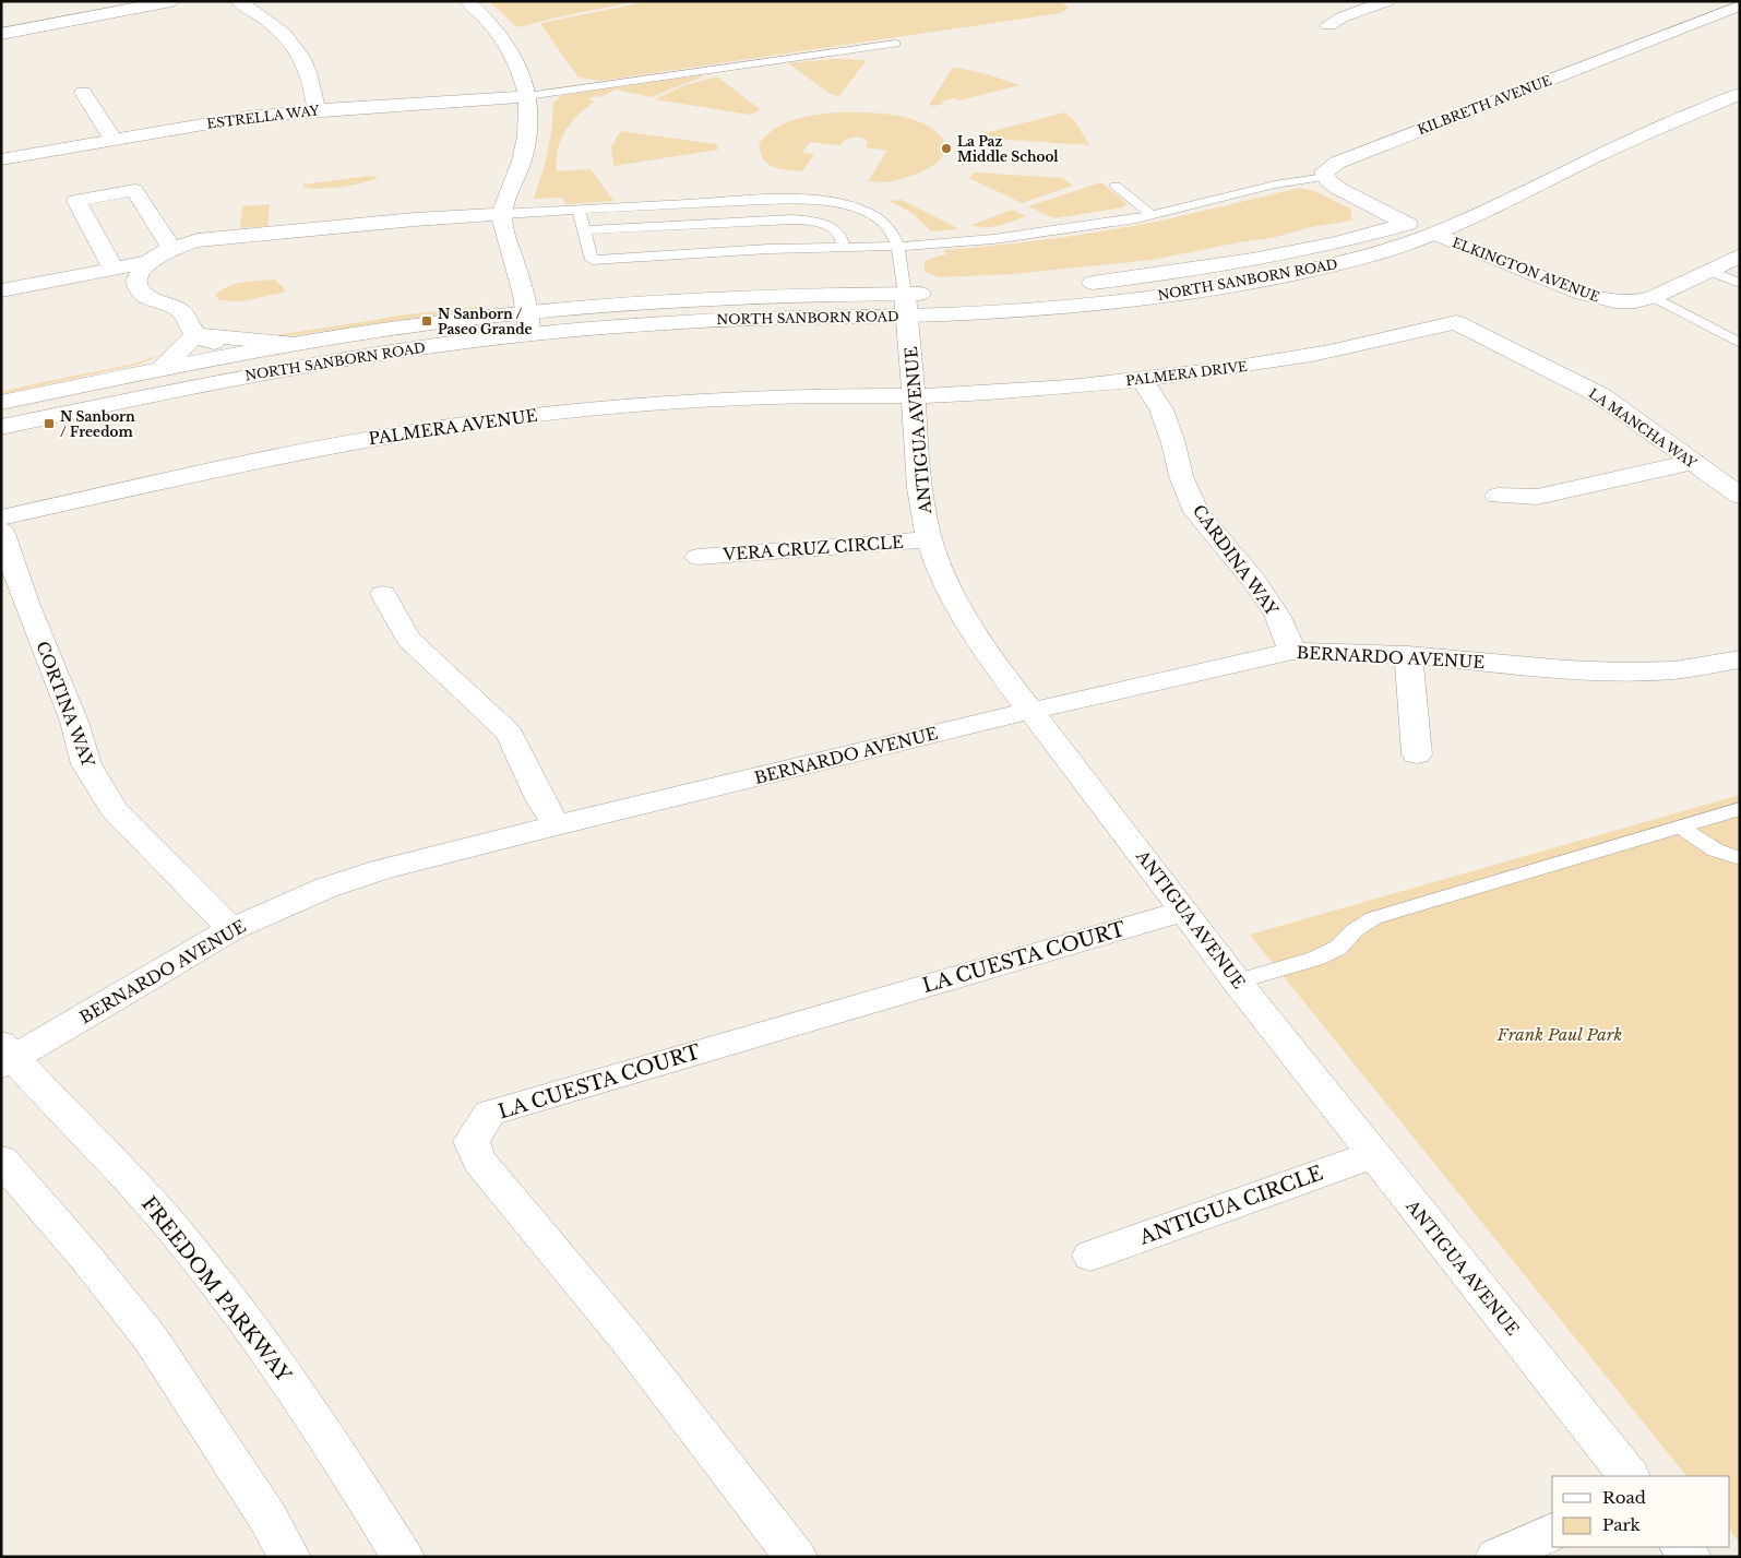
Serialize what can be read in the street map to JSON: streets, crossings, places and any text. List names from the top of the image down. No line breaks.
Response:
{"streets":{"street":["KILBRETH AVENUE","ESTRELLA WAY","ELKINGTON AVENUE","NORTH SANBORN ROAD","PALMERA DRIVE","PALMERA AVENUE","LA MANCHA WAY","ANTIGUA AVENUE","VERA CRUZ CIRCLE","CARDINA WAY","BERNARDO AVENUE","CORTINA WAY","LA CUESTA COURT","ANTIGUA CIRCLE","FREEDOM PARKWAY"]},"crossings":[["ELKINGTON AVENUE","NORTH SANBORN ROAD"],["NORTH SANBORN ROAD","ANTIGUA AVENUE"],["PALMERA DRIVE","PALMERA AVENUE"],["PALMERA DRIVE","LA MANCHA WAY"],["PALMERA DRIVE","ANTIGUA AVENUE"],["PALMERA DRIVE","CARDINA WAY"],["PALMERA AVENUE","ANTIGUA AVENUE"],["ANTIGUA AVENUE","VERA CRUZ CIRCLE"],["ANTIGUA AVENUE","BERNARDO AVENUE"],["ANTIGUA AVENUE","LA CUESTA COURT"],["ANTIGUA AVENUE","ANTIGUA CIRCLE"],["CARDINA WAY","BERNARDO AVENUE"],["BERNARDO AVENUE","CORTINA WAY"],["BERNARDO AVENUE","FREEDOM PARKWAY"]],"parks":["Frank Paul Park"],"places":{"other":["La Paz Middle School"],"transit":["N Sanborn / Paseo Grande","N Sanborn / Freedom"]},"legend":["Road","Park"]}
